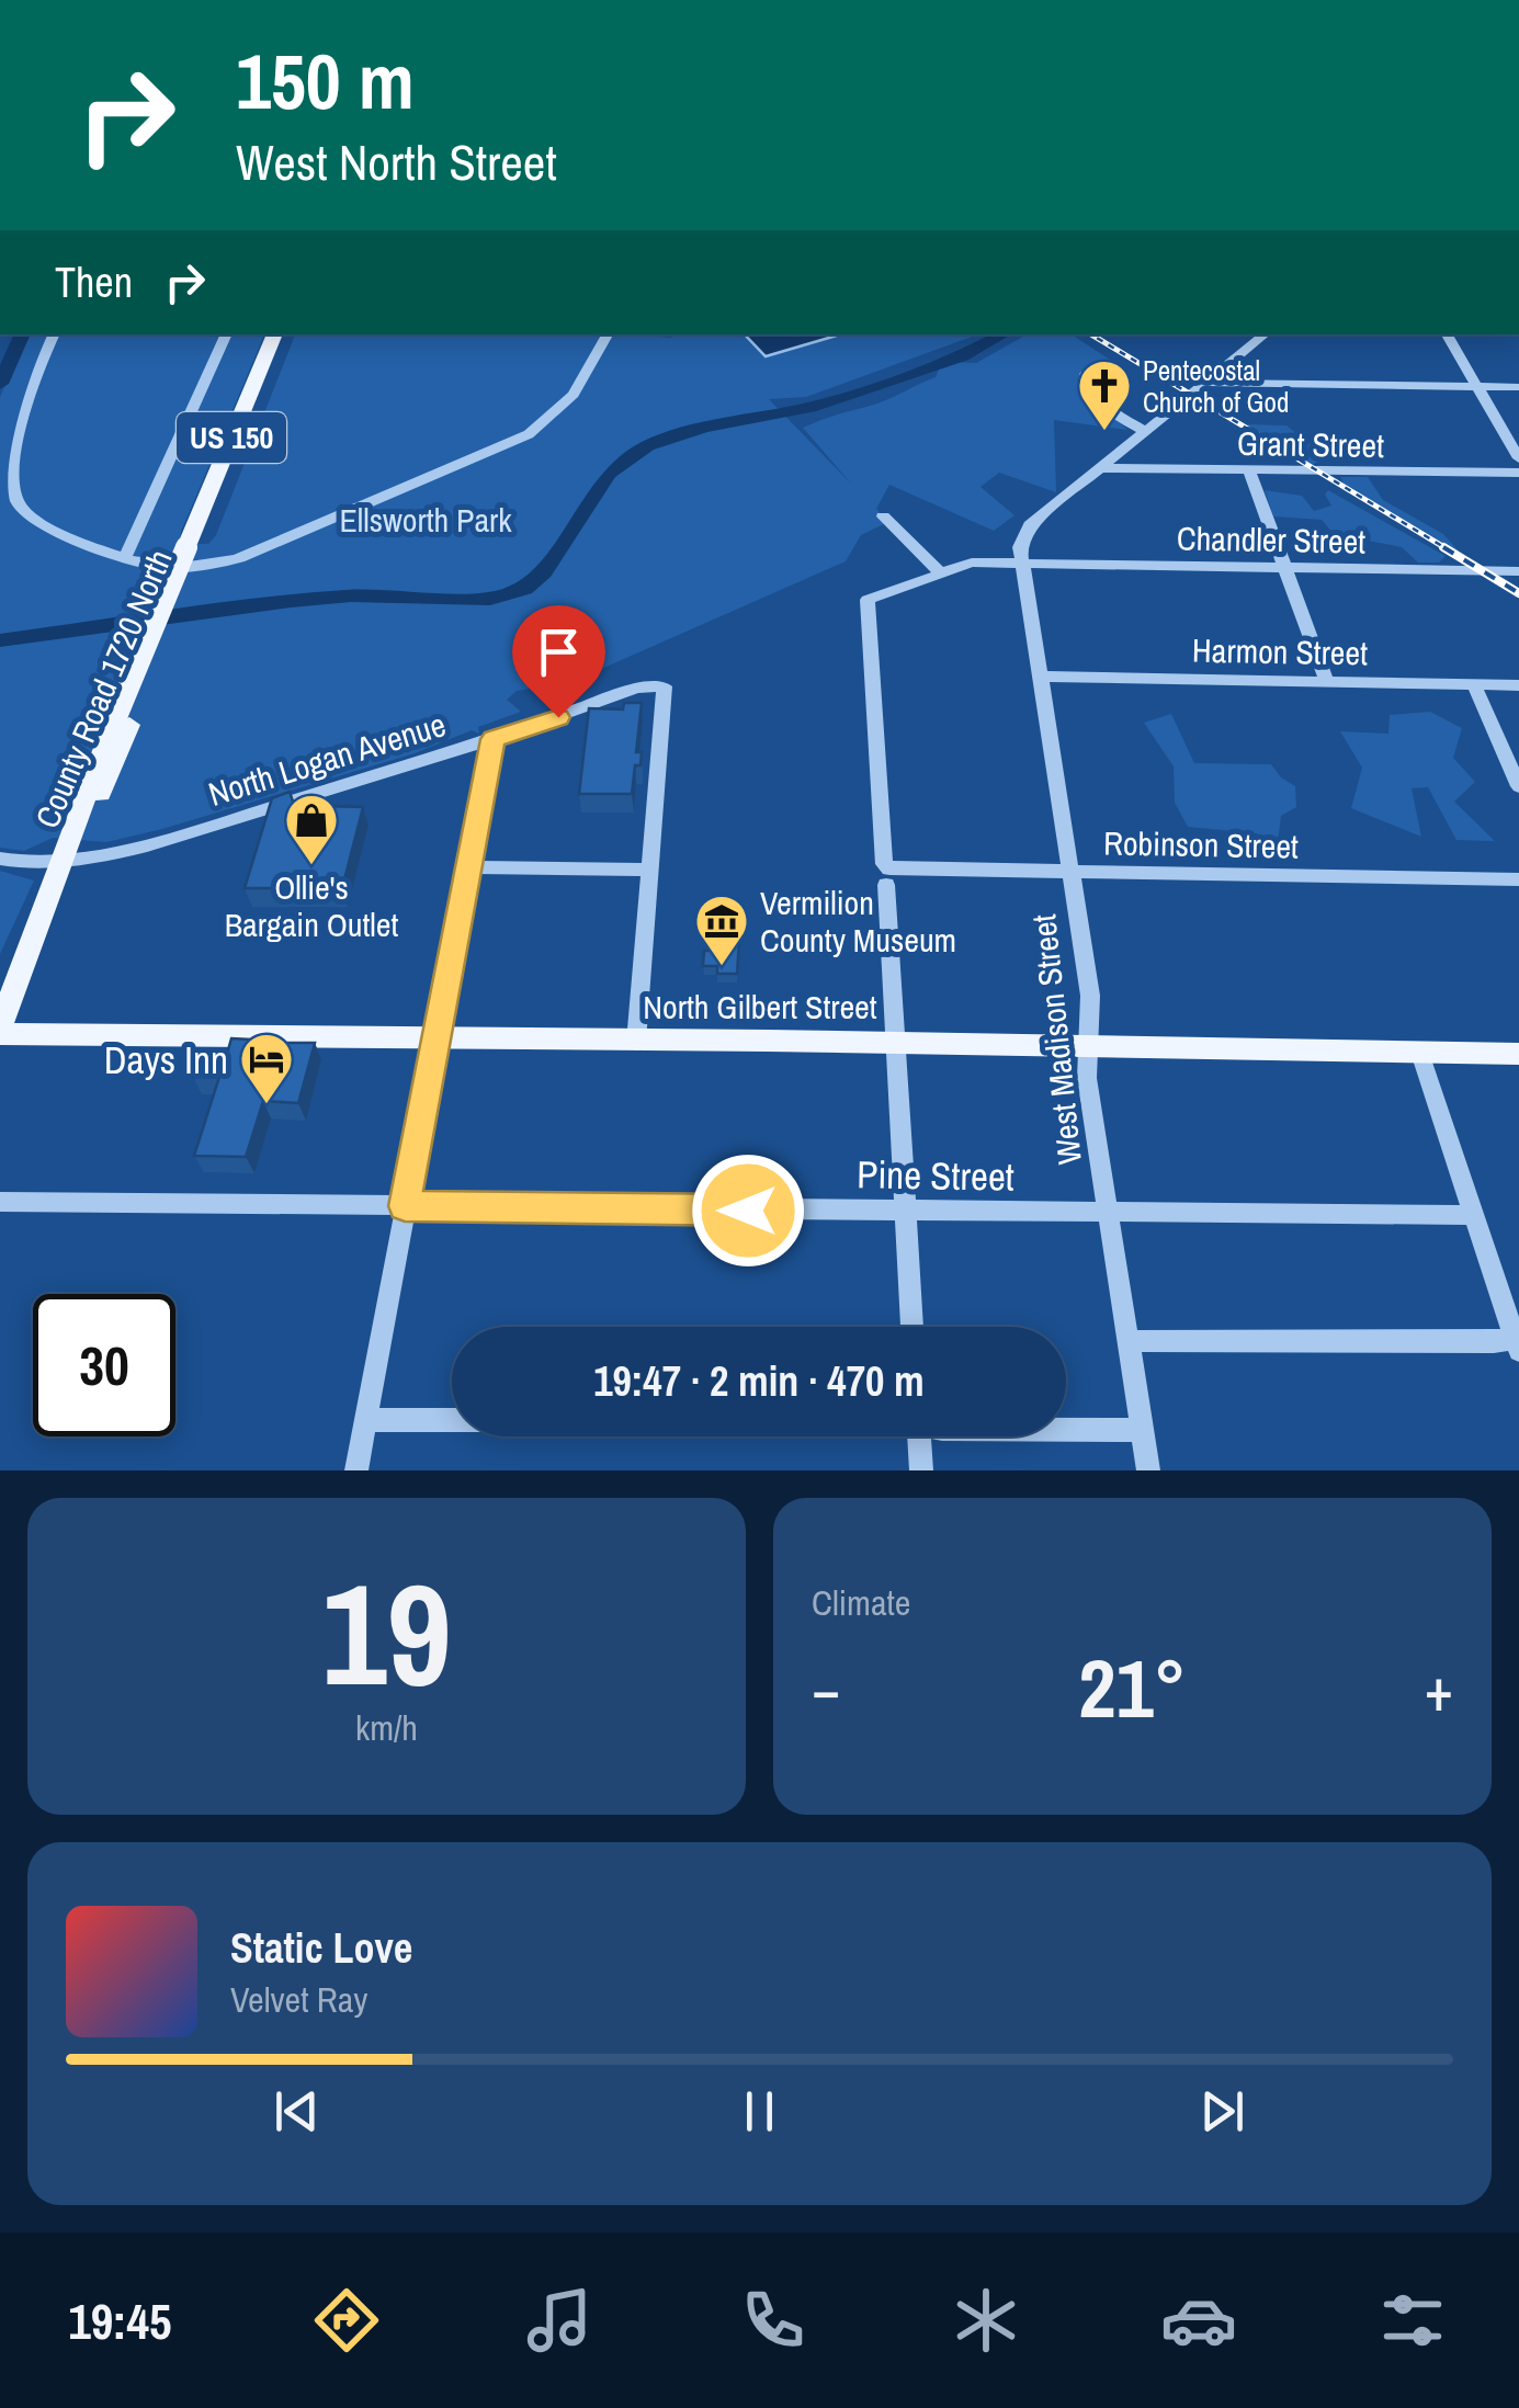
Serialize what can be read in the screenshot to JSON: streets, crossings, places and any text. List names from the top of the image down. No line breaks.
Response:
{"streets":{"main road":["US 150","County Road 1720 North","North Gilbert Street"],"street":["Grant Street","Chandler Street","Harmon Street","North Logan Avenue","Robinson Street","West Madison Street","Pine Street"]},"crossings":[["US 150","County Road 1720 North"],["Grant Street","West Madison Street"],["Chandler Street","West Madison Street"],["Harmon Street","West Madison Street"],["County Road 1720 North","North Logan Avenue"],["County Road 1720 North","North Gilbert Street"],["Robinson Street","West Madison Street"],["North Gilbert Street","West Madison Street"],["West Madison Street","Pine Street"]],"parks":["Ellsworth Park"],"places":{"church":["Pentecostal Church of God"],"shop":["Ollie's Bargain Outlet"],"museum":["Vermilion County Museum"],"hotel":["Days Inn"]},"page":{"turn":["150 m","West North Street"],"then":"Then","limit":"30","trip":"19:47 · 2 min · 470 m","tile":[["19","km/h"],"Climate"],"heat":["−","21°","+"],"song":["Static Love","Velvet Ray"],"tabs":"19:45"}}
